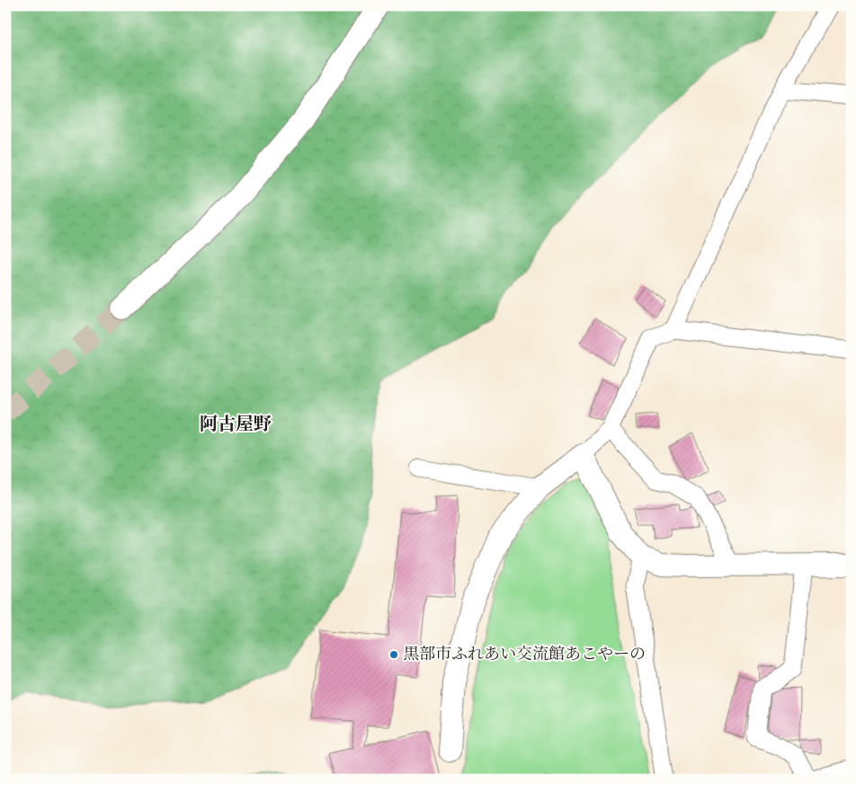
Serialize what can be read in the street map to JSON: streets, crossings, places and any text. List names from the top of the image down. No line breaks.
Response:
{"districts":["阿古屋野"],"places":["黒部市ふれあい交流館あこやーの"]}
